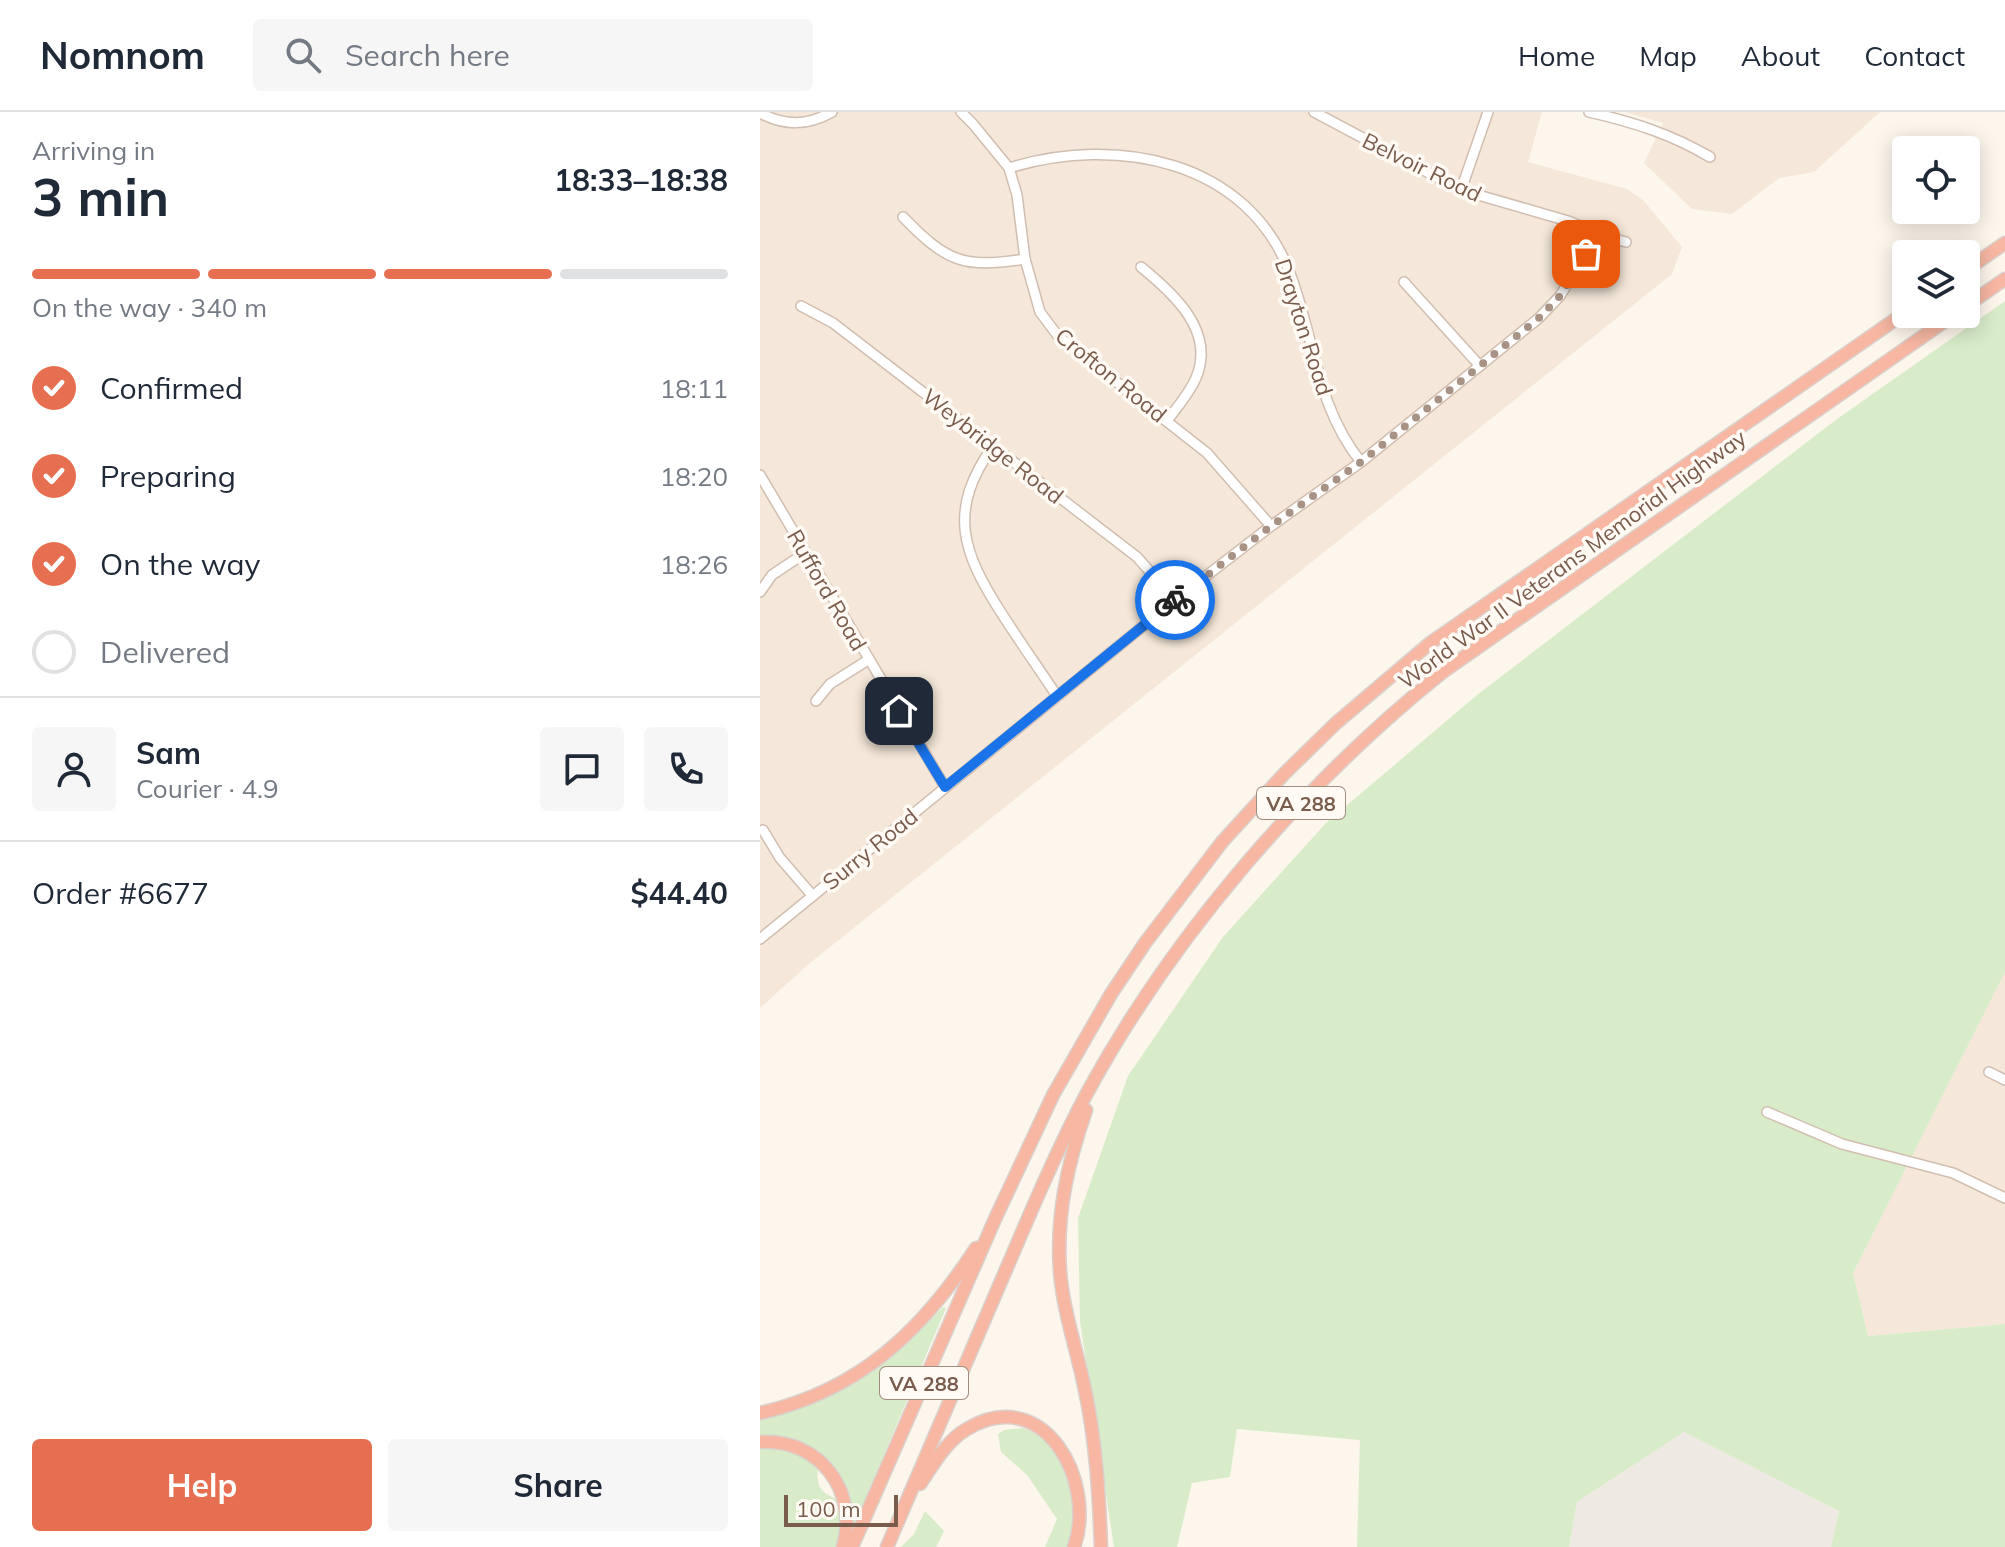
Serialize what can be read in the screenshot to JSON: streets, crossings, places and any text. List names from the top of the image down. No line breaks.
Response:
{"streets":{"highway":["World War II Veterans Memorial Highway","VA 288"],"street":["Belvoir Road","Drayton Road","Crofton Road","Weybridge Road","Rufford Road","Surry Road"]},"crossings":[["Belvoir Road","Surry Road"],["Drayton Road","Crofton Road"],["Drayton Road","Surry Road"],["Crofton Road","Surry Road"],["Weybridge Road","Surry Road"],["Rufford Road","Surry Road"]],"scale_bar":"100 m","page":{"header":"Nomnom","search":"Search here","nav":["Home","Map","About","Contact"],"heading":["3 min","Arriving in","18:33–18:38"],"panel":["Sam","Courier · 4.9","Order #6677","$44.40"],"bar":"On the way · 340 m","list":[["Confirmed","18:11"],["Preparing","18:20"],["On the way","18:26"],"Delivered"],"buttons":["Help","Share"],"scale":"100 m"}}
